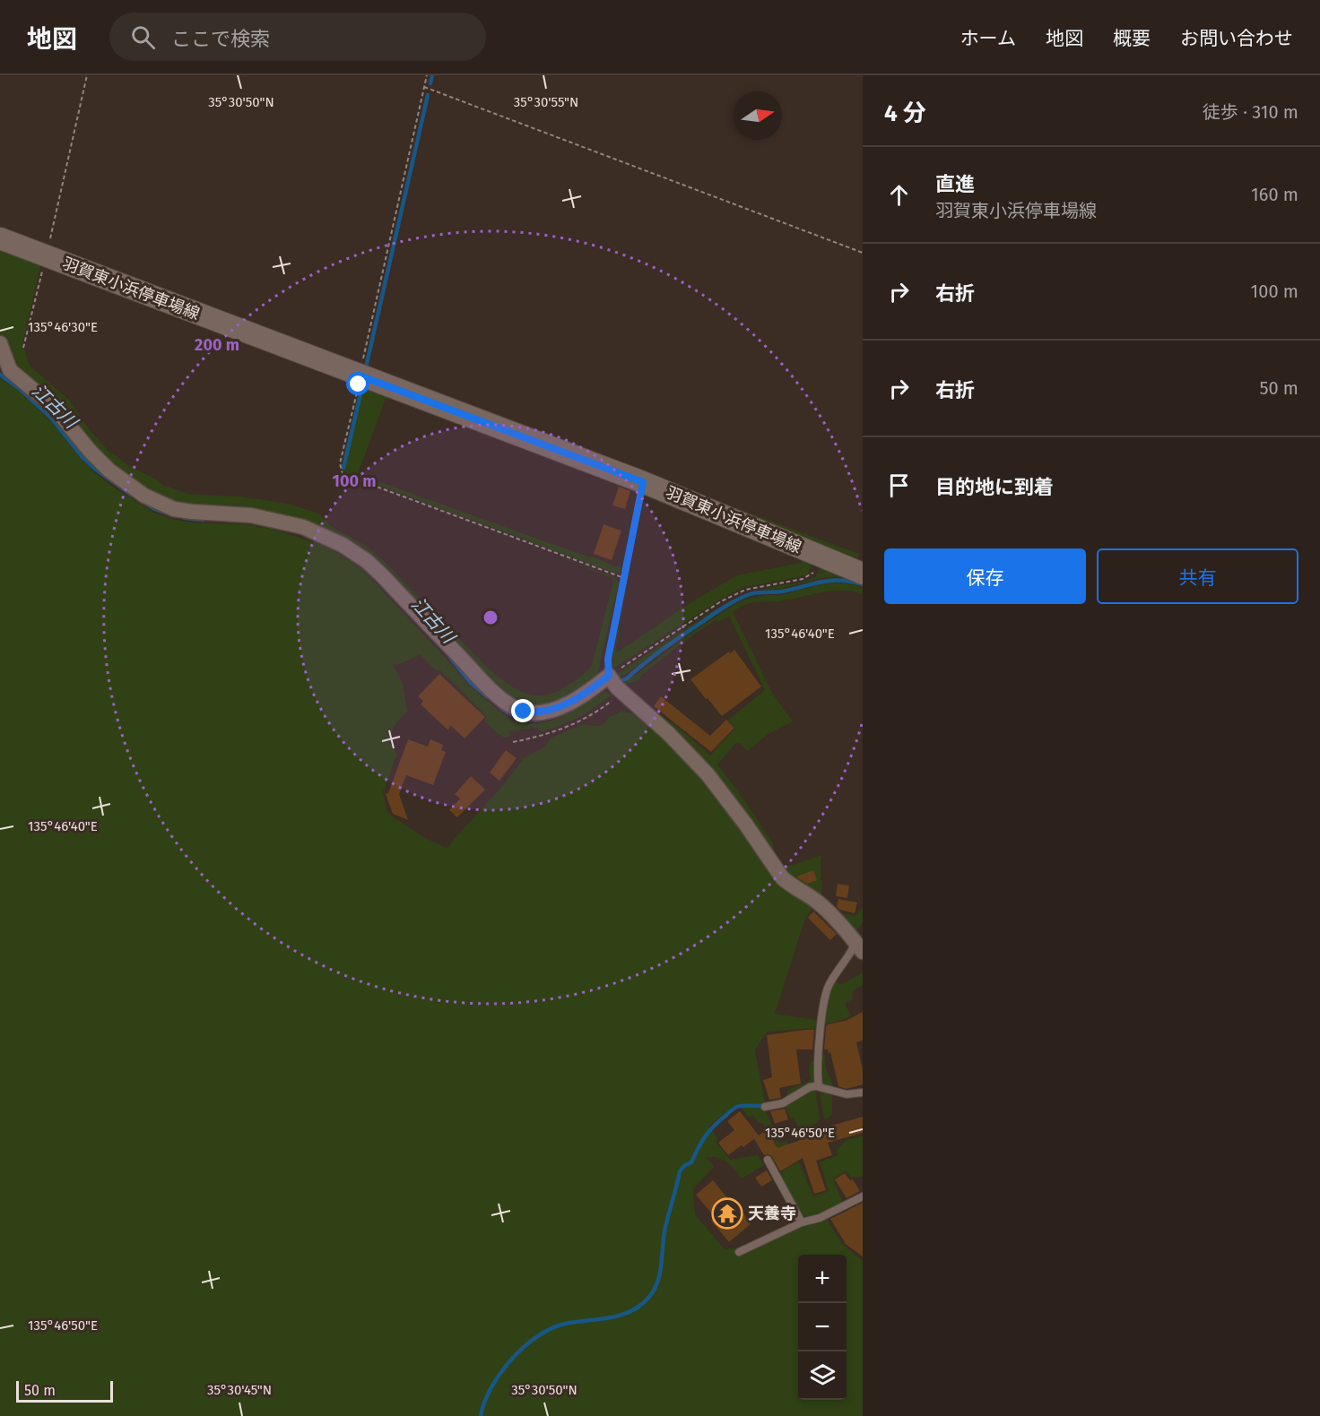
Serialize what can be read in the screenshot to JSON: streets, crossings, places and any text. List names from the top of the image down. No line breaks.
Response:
{"streets":{"main road":["羽賀東小浜停車場線"]},"water":["江古川"],"places":{"temple":["天養寺"]},"scale_bar":"50 m","north":"right","page":{"header":"地図","search":"ここで検索","nav":["ホーム","地図","概要","お問い合わせ"],"heading":["4 分","徒歩 · 310 m"],"list":[["直進","羽賀東小浜停車場線","160 m"],["右折","100 m"],["右折","50 m"],"目的地に到着"],"buttons":["保存","共有"],"map_buttons":["+","−"],"scale":"50 m"},"coordinates":["35°30'50\"N","35°30'55\"N","135°46'30\"E","135°46'40\"E","135°46'50\"E","35°30'45\"N"],"rings":["200 m","100 m"]}
